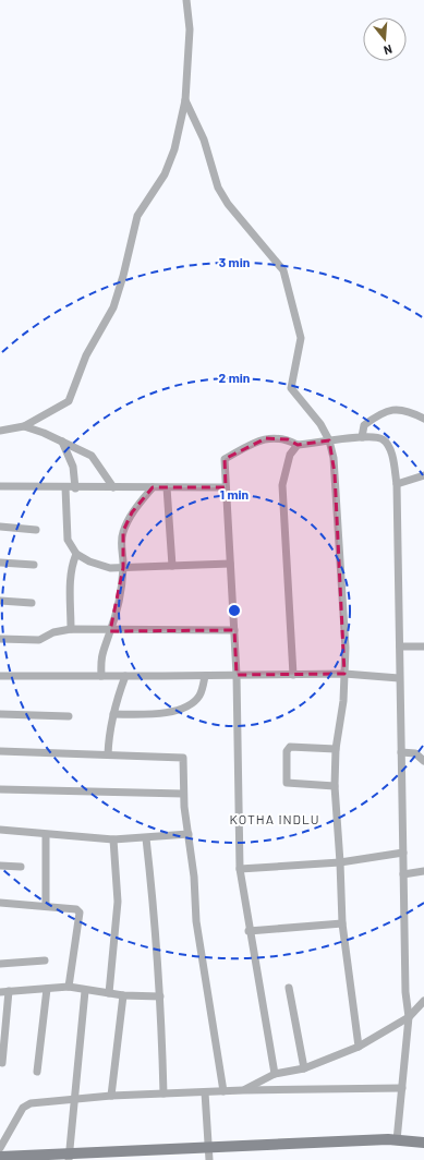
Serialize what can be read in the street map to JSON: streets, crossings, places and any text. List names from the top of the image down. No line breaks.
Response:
{"districts":["KOTHA INDLU"],"north":"bottom","rings":["3 min","2 min","1 min"]}
